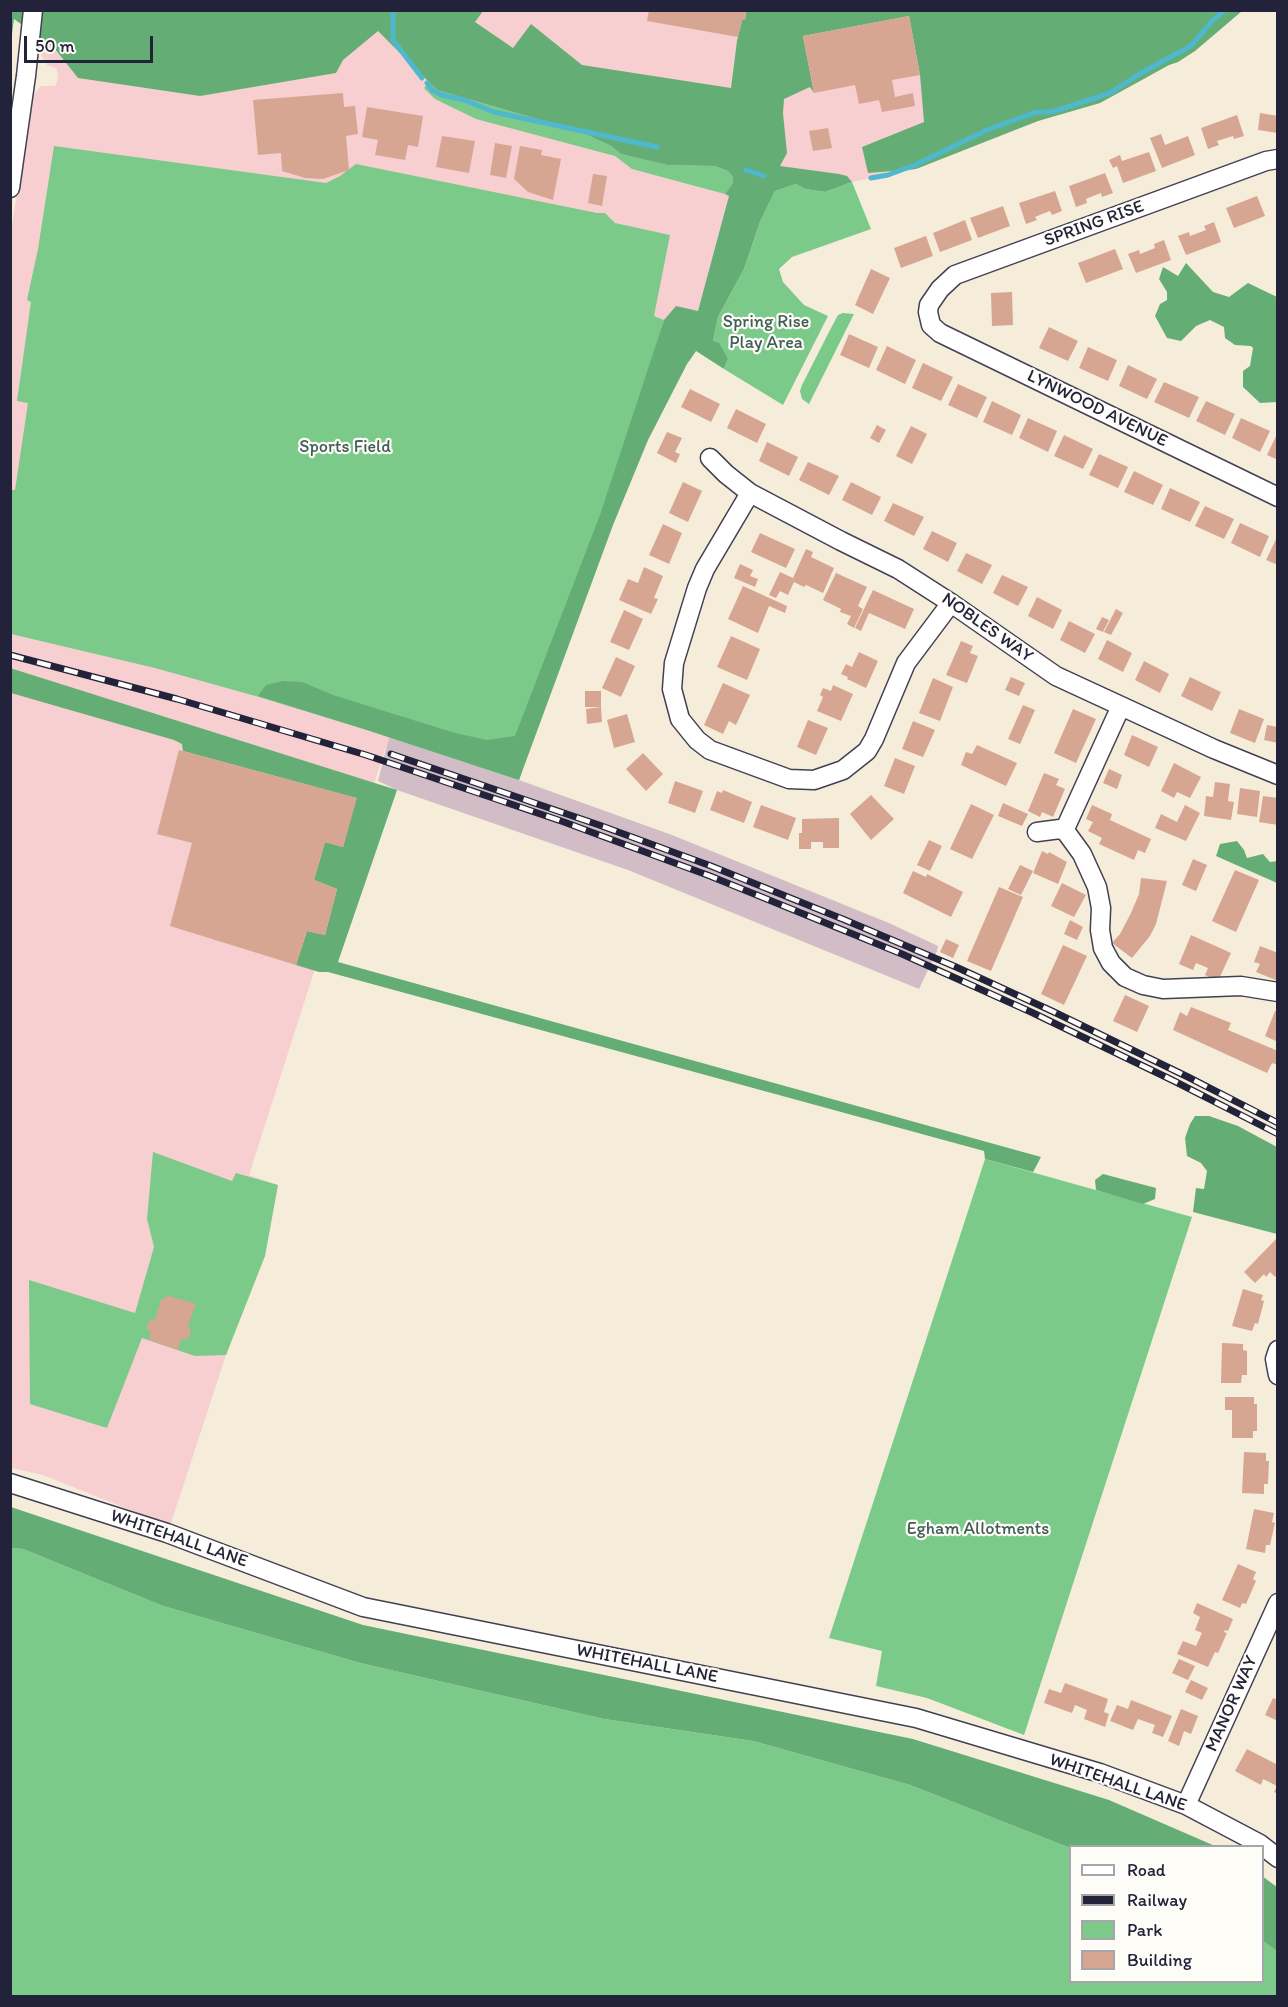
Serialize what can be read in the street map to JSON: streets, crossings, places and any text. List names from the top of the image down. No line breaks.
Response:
{"streets":{"street":["SPRING RISE","LYNWOOD AVENUE","NOBLES WAY","WHITEHALL LANE","MANOR WAY"]},"crossings":[["SPRING RISE","LYNWOOD AVENUE"],["WHITEHALL LANE","MANOR WAY"]],"parks":["Spring Rise Play Area","Sports Field","Egham Allotments"],"legend":["Road","Railway","Park","Building"],"scale_bar":"50 m"}
